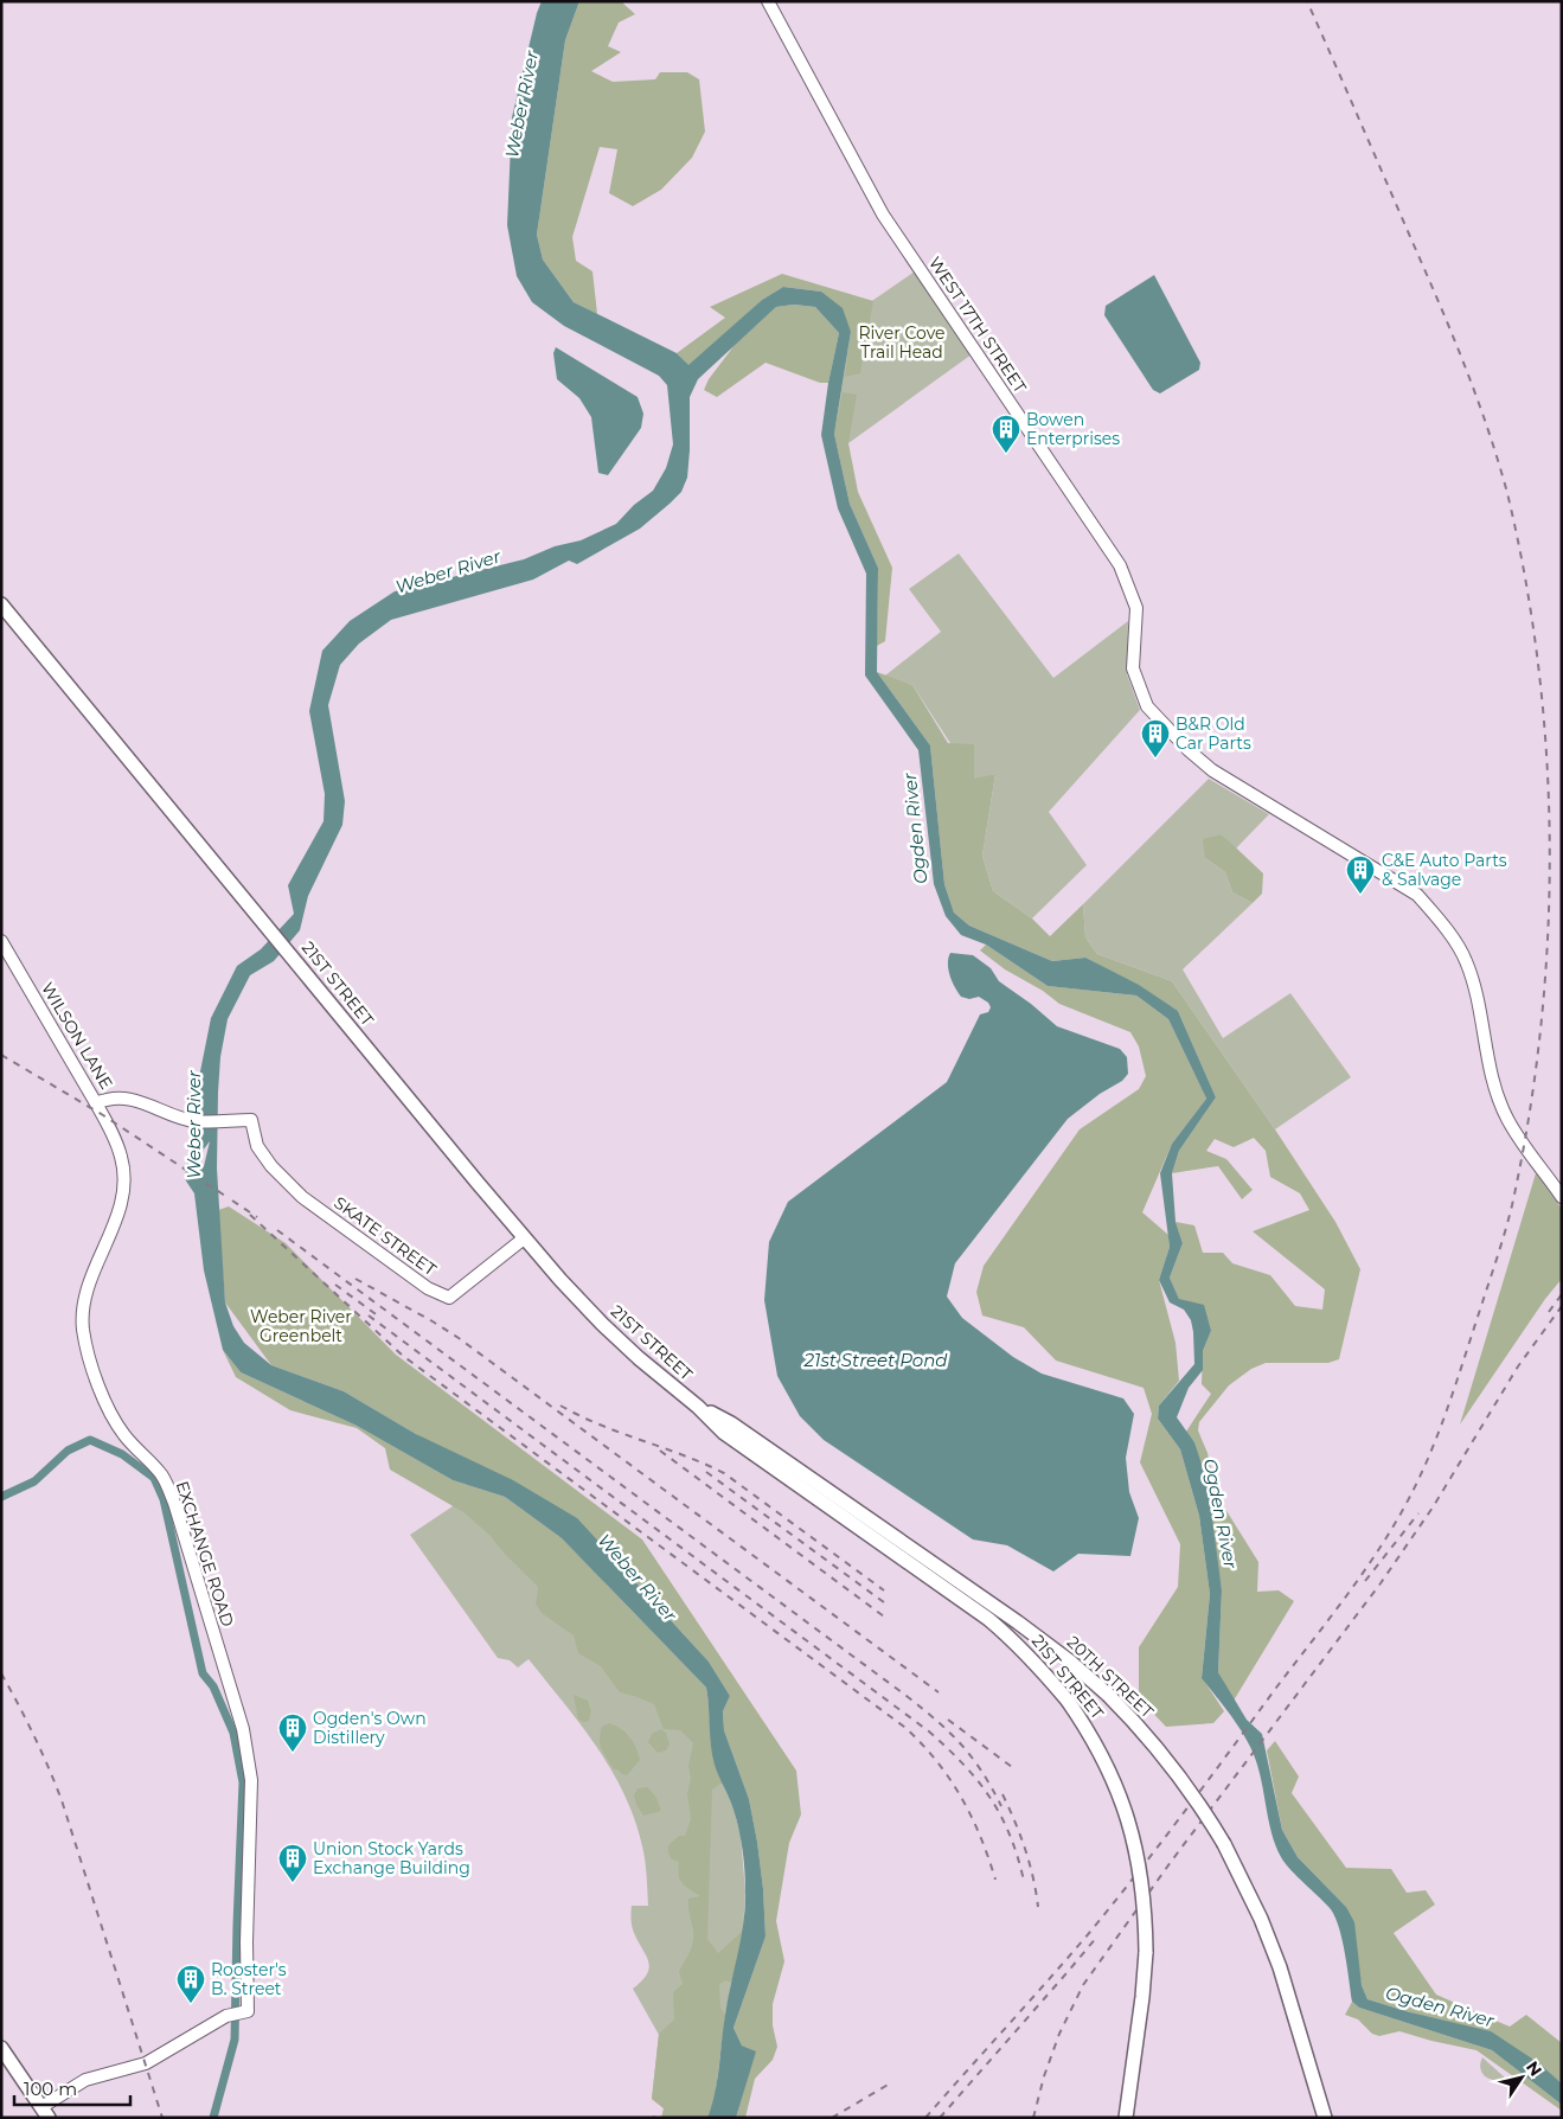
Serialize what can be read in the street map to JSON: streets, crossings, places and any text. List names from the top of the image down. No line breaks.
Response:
{"streets":{"main road":["21ST STREET","20TH STREET"],"street":["WEST 17TH STREET","WILSON LANE","SKATE STREET","EXCHANGE ROAD"]},"crossings":[["21ST STREET","SKATE STREET"],["21ST STREET","20TH STREET"],["WILSON LANE","SKATE STREET"],["WILSON LANE","EXCHANGE ROAD"]],"water":["Weber River","Ogden River","21st Street Pond"],"parks":["River Cove Trail Head","Weber River Greenbelt"],"places":{"building":["Bowen Enterprises","B&R Old Car Parts","C&E Auto Parts & Salvage","Ogden's Own Distillery","Union Stock Yards Exchange Building","Rooster's B. Street"]},"scale_bar":"100 m","north":"top right"}
